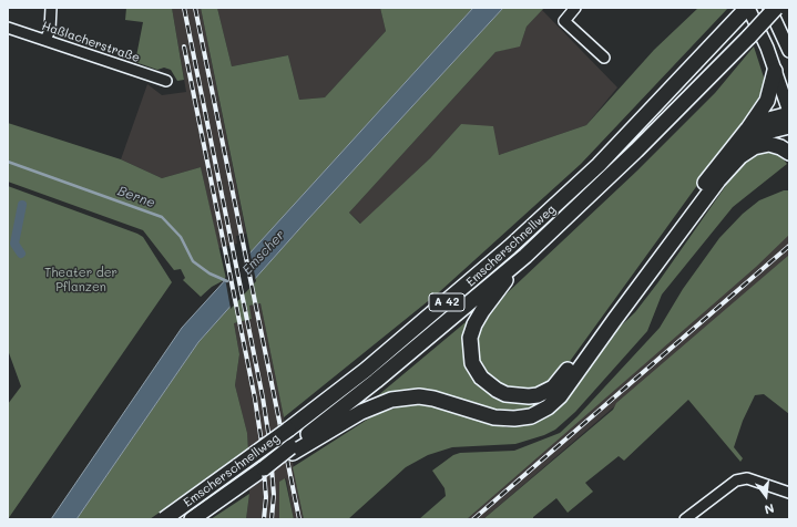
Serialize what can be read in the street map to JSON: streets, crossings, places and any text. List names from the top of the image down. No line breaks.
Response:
{"streets":{"highway":["Emscherschnellweg","A 42"],"street":["Haßlacherstraße"]},"water":["Berne","Emscher"],"parks":["Theater der Pflanzen"],"north":"bottom"}
